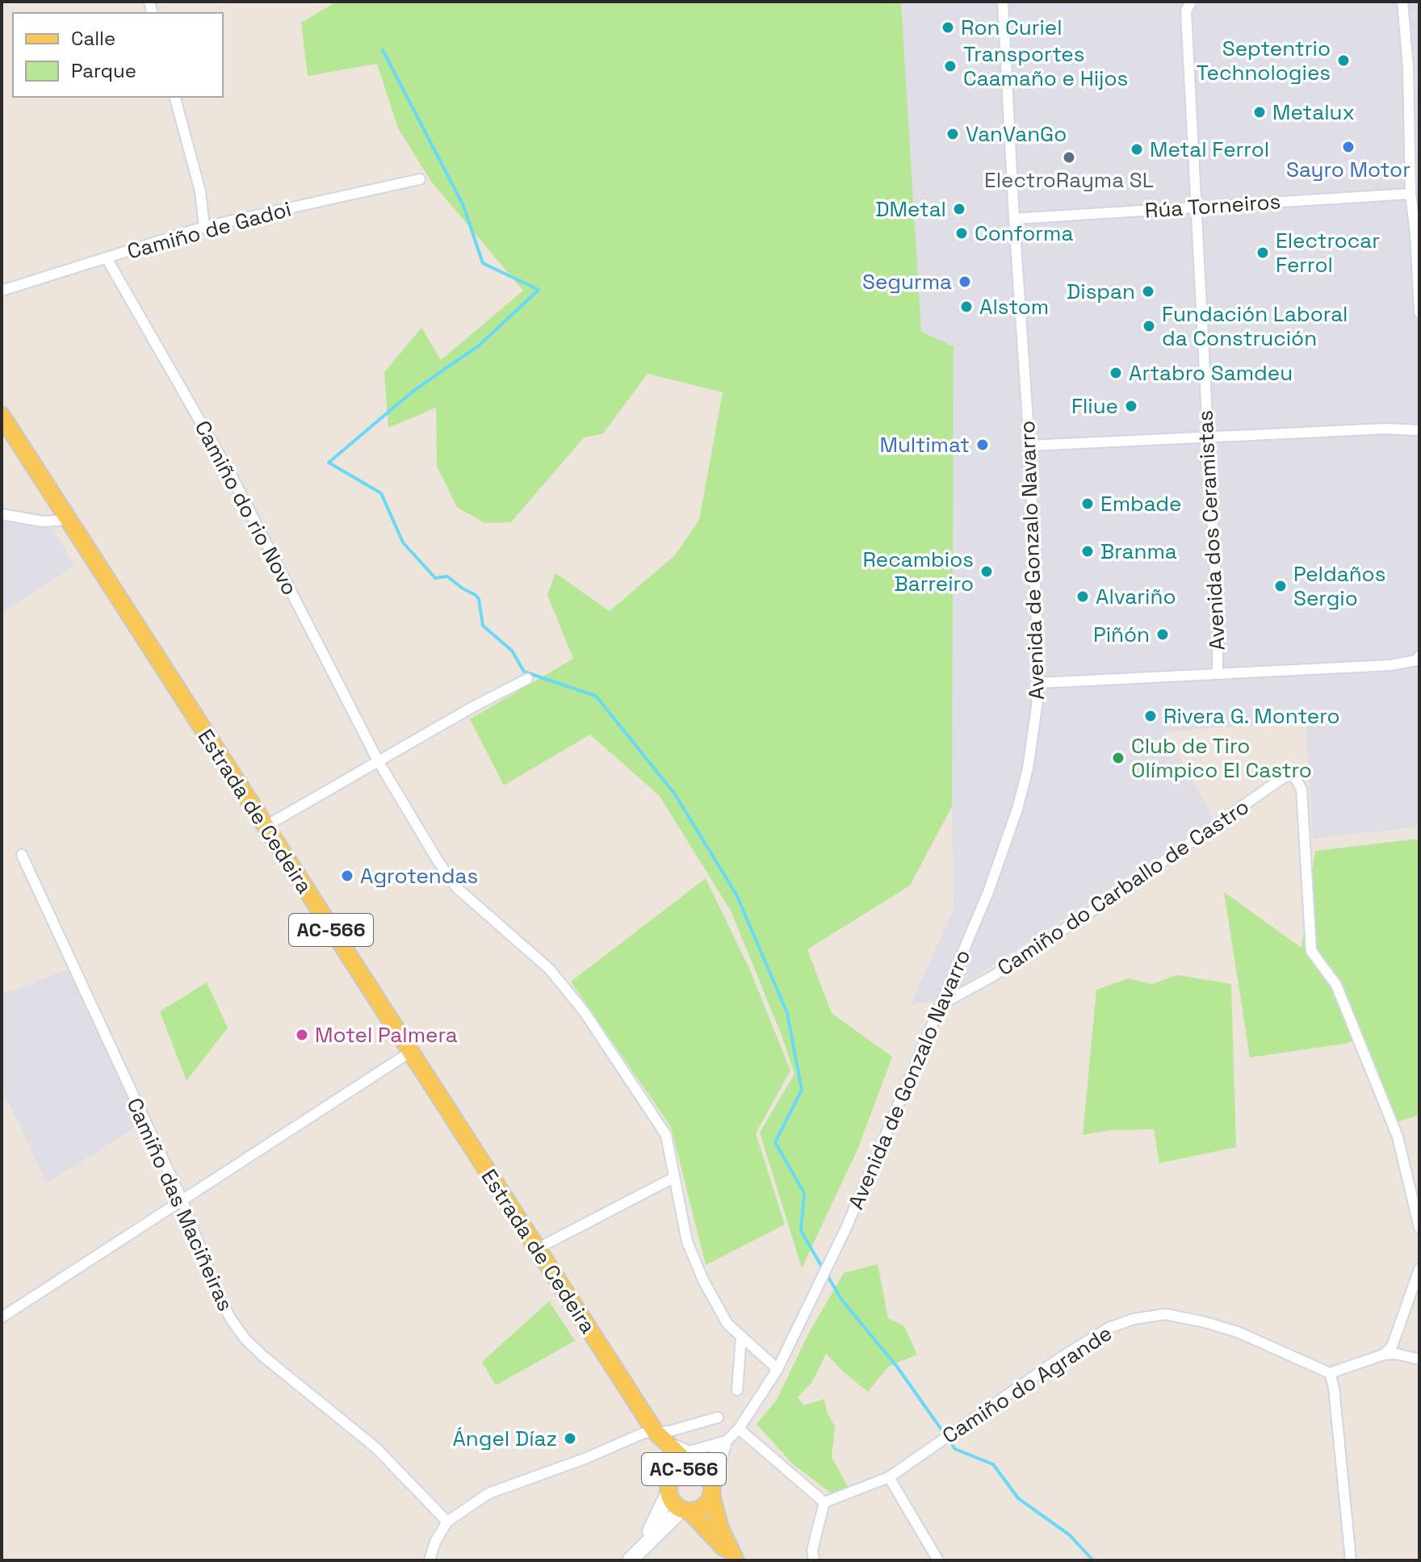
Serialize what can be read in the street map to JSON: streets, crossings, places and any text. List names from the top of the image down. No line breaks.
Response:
{"streets":{"main road":["Estrada de Cedeira","AC-566"],"street":["Rúa Torneiros","Camiño de Gadoi","Camiño do rio Novo","Avenida dos Ceramistas","Avenida de Gonzalo Navarro","Camiño do Carballo de Castro","Camiño das Maciñeiras","Camiño do Agrande"]},"crossings":[["Rúa Torneiros","Avenida dos Ceramistas"],["Rúa Torneiros","Avenida de Gonzalo Navarro"],["Camiño de Gadoi","Camiño do rio Novo"],["Camiño do rio Novo","Avenida de Gonzalo Navarro"],["Avenida de Gonzalo Navarro","Camiño do Carballo de Castro"],["Avenida de Gonzalo Navarro","AC-566"],["Estrada de Cedeira","AC-566"]],"places":["Ron Curiel","Septentrio Technologies","Transportes Caamaño e Hijos","Metalux","VanVanGo","Sayro Motor","Metal Ferrol","ElectroRayma SL","DMetal","Conforma","Electrocar Ferrol","Segurma","Dispan","Alstom","Fundación Laboral da Construción","Artabro Samdeu","Fliue","Multimat","Embade","Branma","Recambios Barreiro","Peldaños Sergio","Alvariño","Piñón","Rivera G. Montero","Club de Tiro Olímpico El Castro","Agrotendas","Motel Palmera","Ángel Díaz"],"legend":["Calle","Parque"]}
